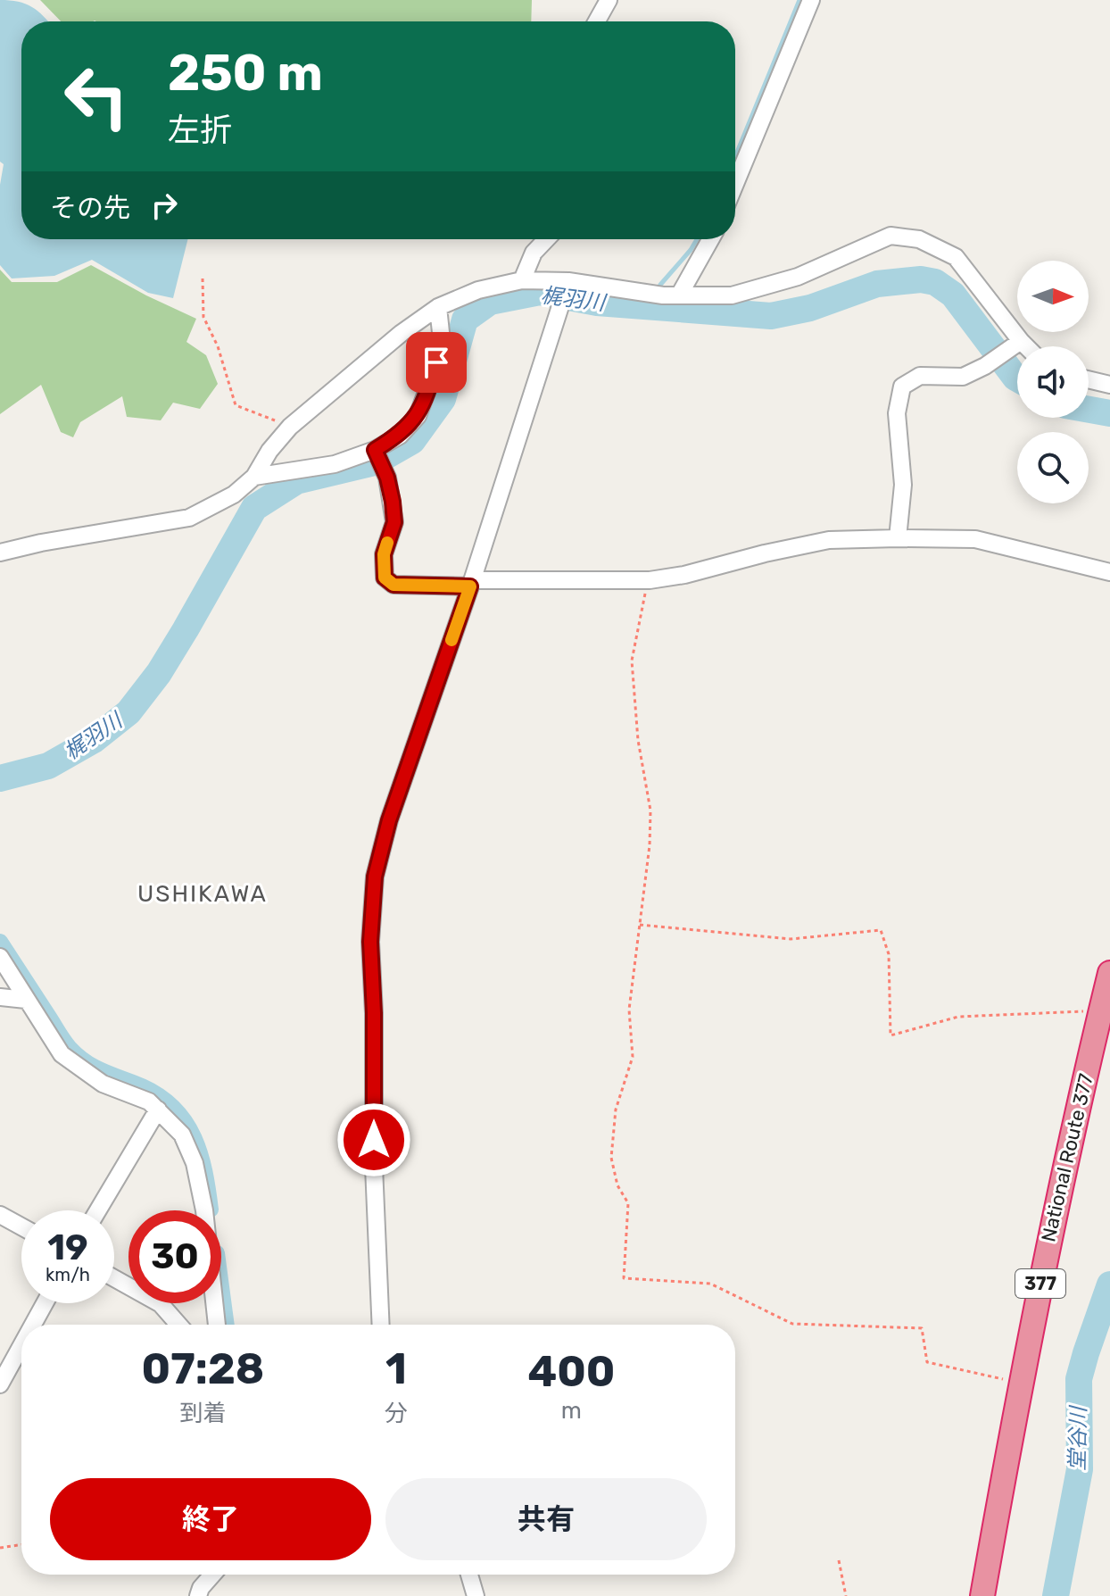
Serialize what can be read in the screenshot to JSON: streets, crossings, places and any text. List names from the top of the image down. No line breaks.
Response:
{"streets":{"highway":["National Route 377","377"]},"districts":["USHIKAWA"],"water":["梶羽川","堂谷川"],"north":"right","page":{"turn":["250 m","左折"],"then":"その先","speed":"19 km/h","limit":"30","eta":["07:28","到着","1","分","400","m"],"buttons":["終了","共有"]}}
